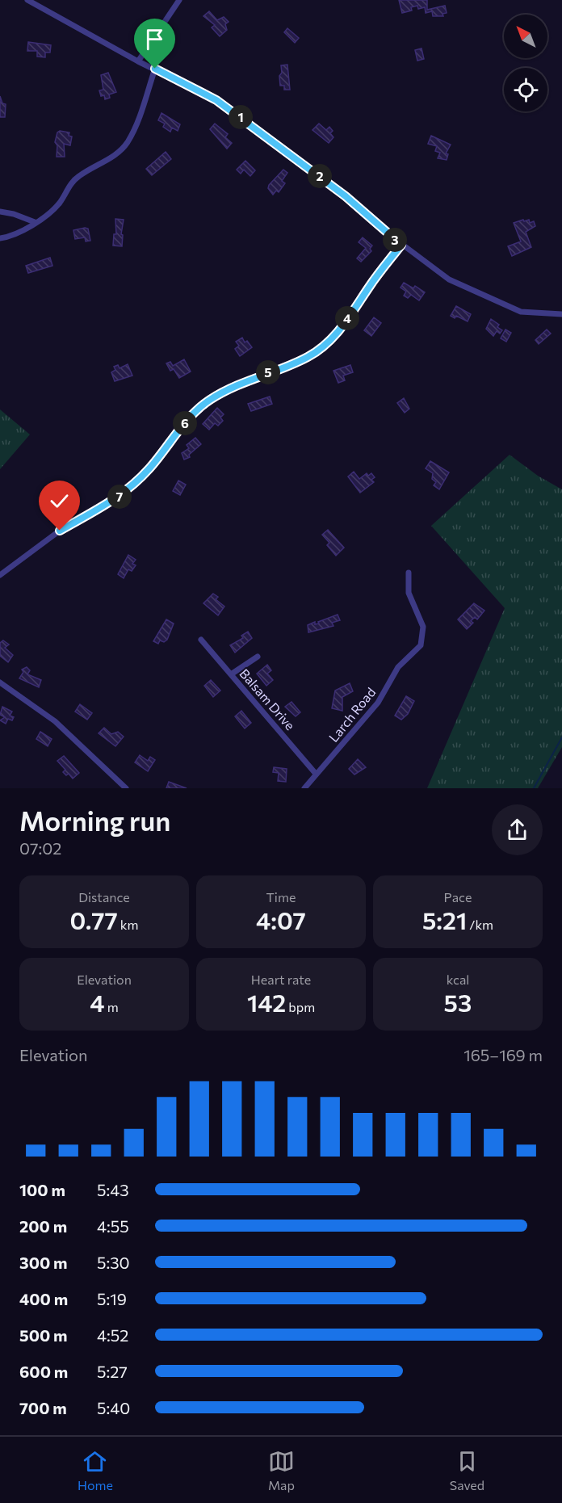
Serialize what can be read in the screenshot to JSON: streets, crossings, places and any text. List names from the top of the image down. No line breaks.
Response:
{"streets":{"street":["Balsam Drive","Larch Road"]},"crossings":[["Balsam Drive","Larch Road"]],"north":"top left","page":{"pins":["1","2","3","4","5","6","7"],"heading":["Morning run","07:02"],"stats":[["Distance","0.77 km"],["Time","4:07"],["Pace","5:21 /km"],["Elevation","4 m"],["Heart rate","142 bpm"],["kcal","53"]],"chart":["Elevation","165–169 m"],"list":[{"name":"100 m","note":"5:43"},{"name":"200 m","note":"4:55"},{"name":"300 m","note":"5:30"},{"name":"400 m","note":"5:19"},{"name":"500 m","note":"4:52"},{"name":"600 m","note":"5:27"},{"name":"700 m","note":"5:40"}],"tabs":["Home","Map","Saved"]}}
